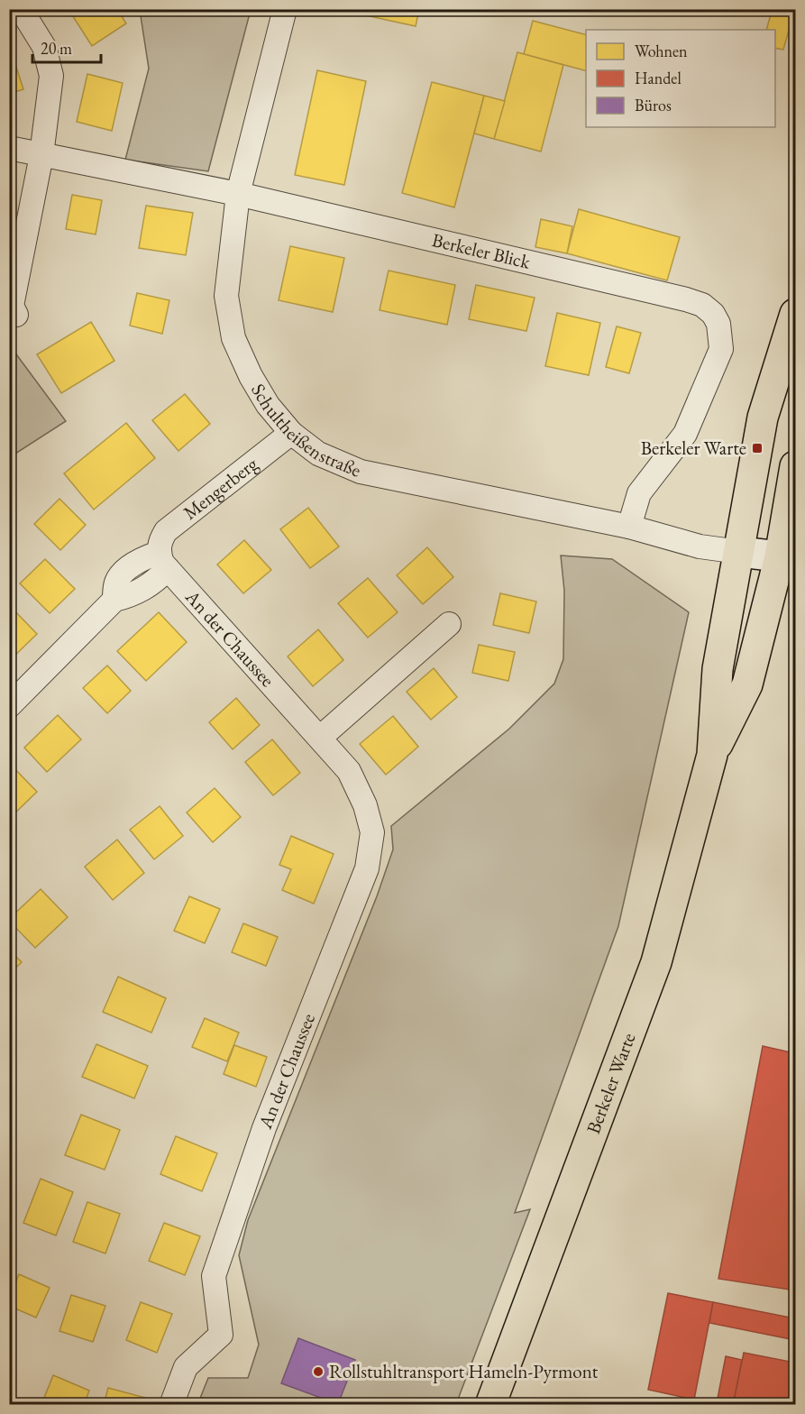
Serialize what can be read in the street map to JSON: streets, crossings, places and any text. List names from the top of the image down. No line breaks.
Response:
{"streets":{"main road":["Berkeler Warte"],"street":["Berkeler Blick","Schultheißenstraße","Mengerberg","An der Chaussee"]},"crossings":[["Berkeler Blick","Schultheißenstraße"],["Schultheißenstraße","Mengerberg"],["Schultheißenstraße","Berkeler Warte"],["Mengerberg","An der Chaussee"]],"places":{"transit":["Berkeler Warte"],"other":["Rollstuhltransport Hameln-Pyrmont"]},"legend":["Wohnen","Handel","Büros"],"scale_bar":"20 m"}
